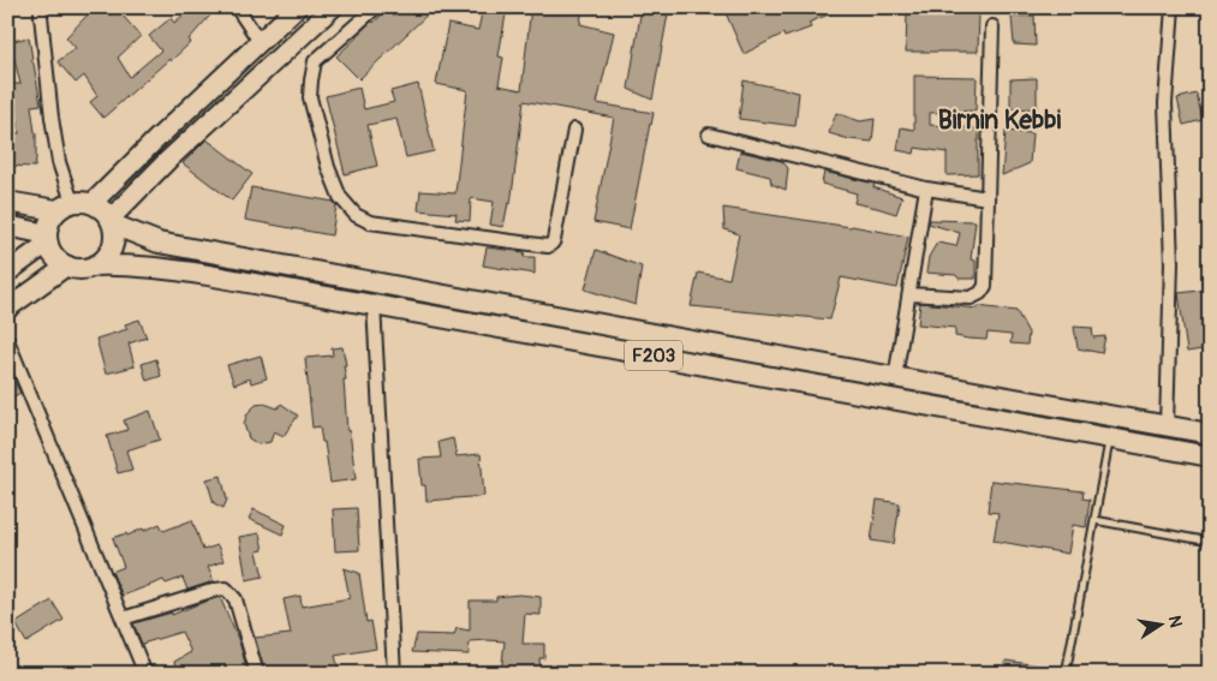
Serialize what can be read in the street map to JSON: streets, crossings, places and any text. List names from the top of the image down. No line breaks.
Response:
{"streets":{"main road":["F203"]},"districts":["Birnin Kebbi"],"north":"right"}
